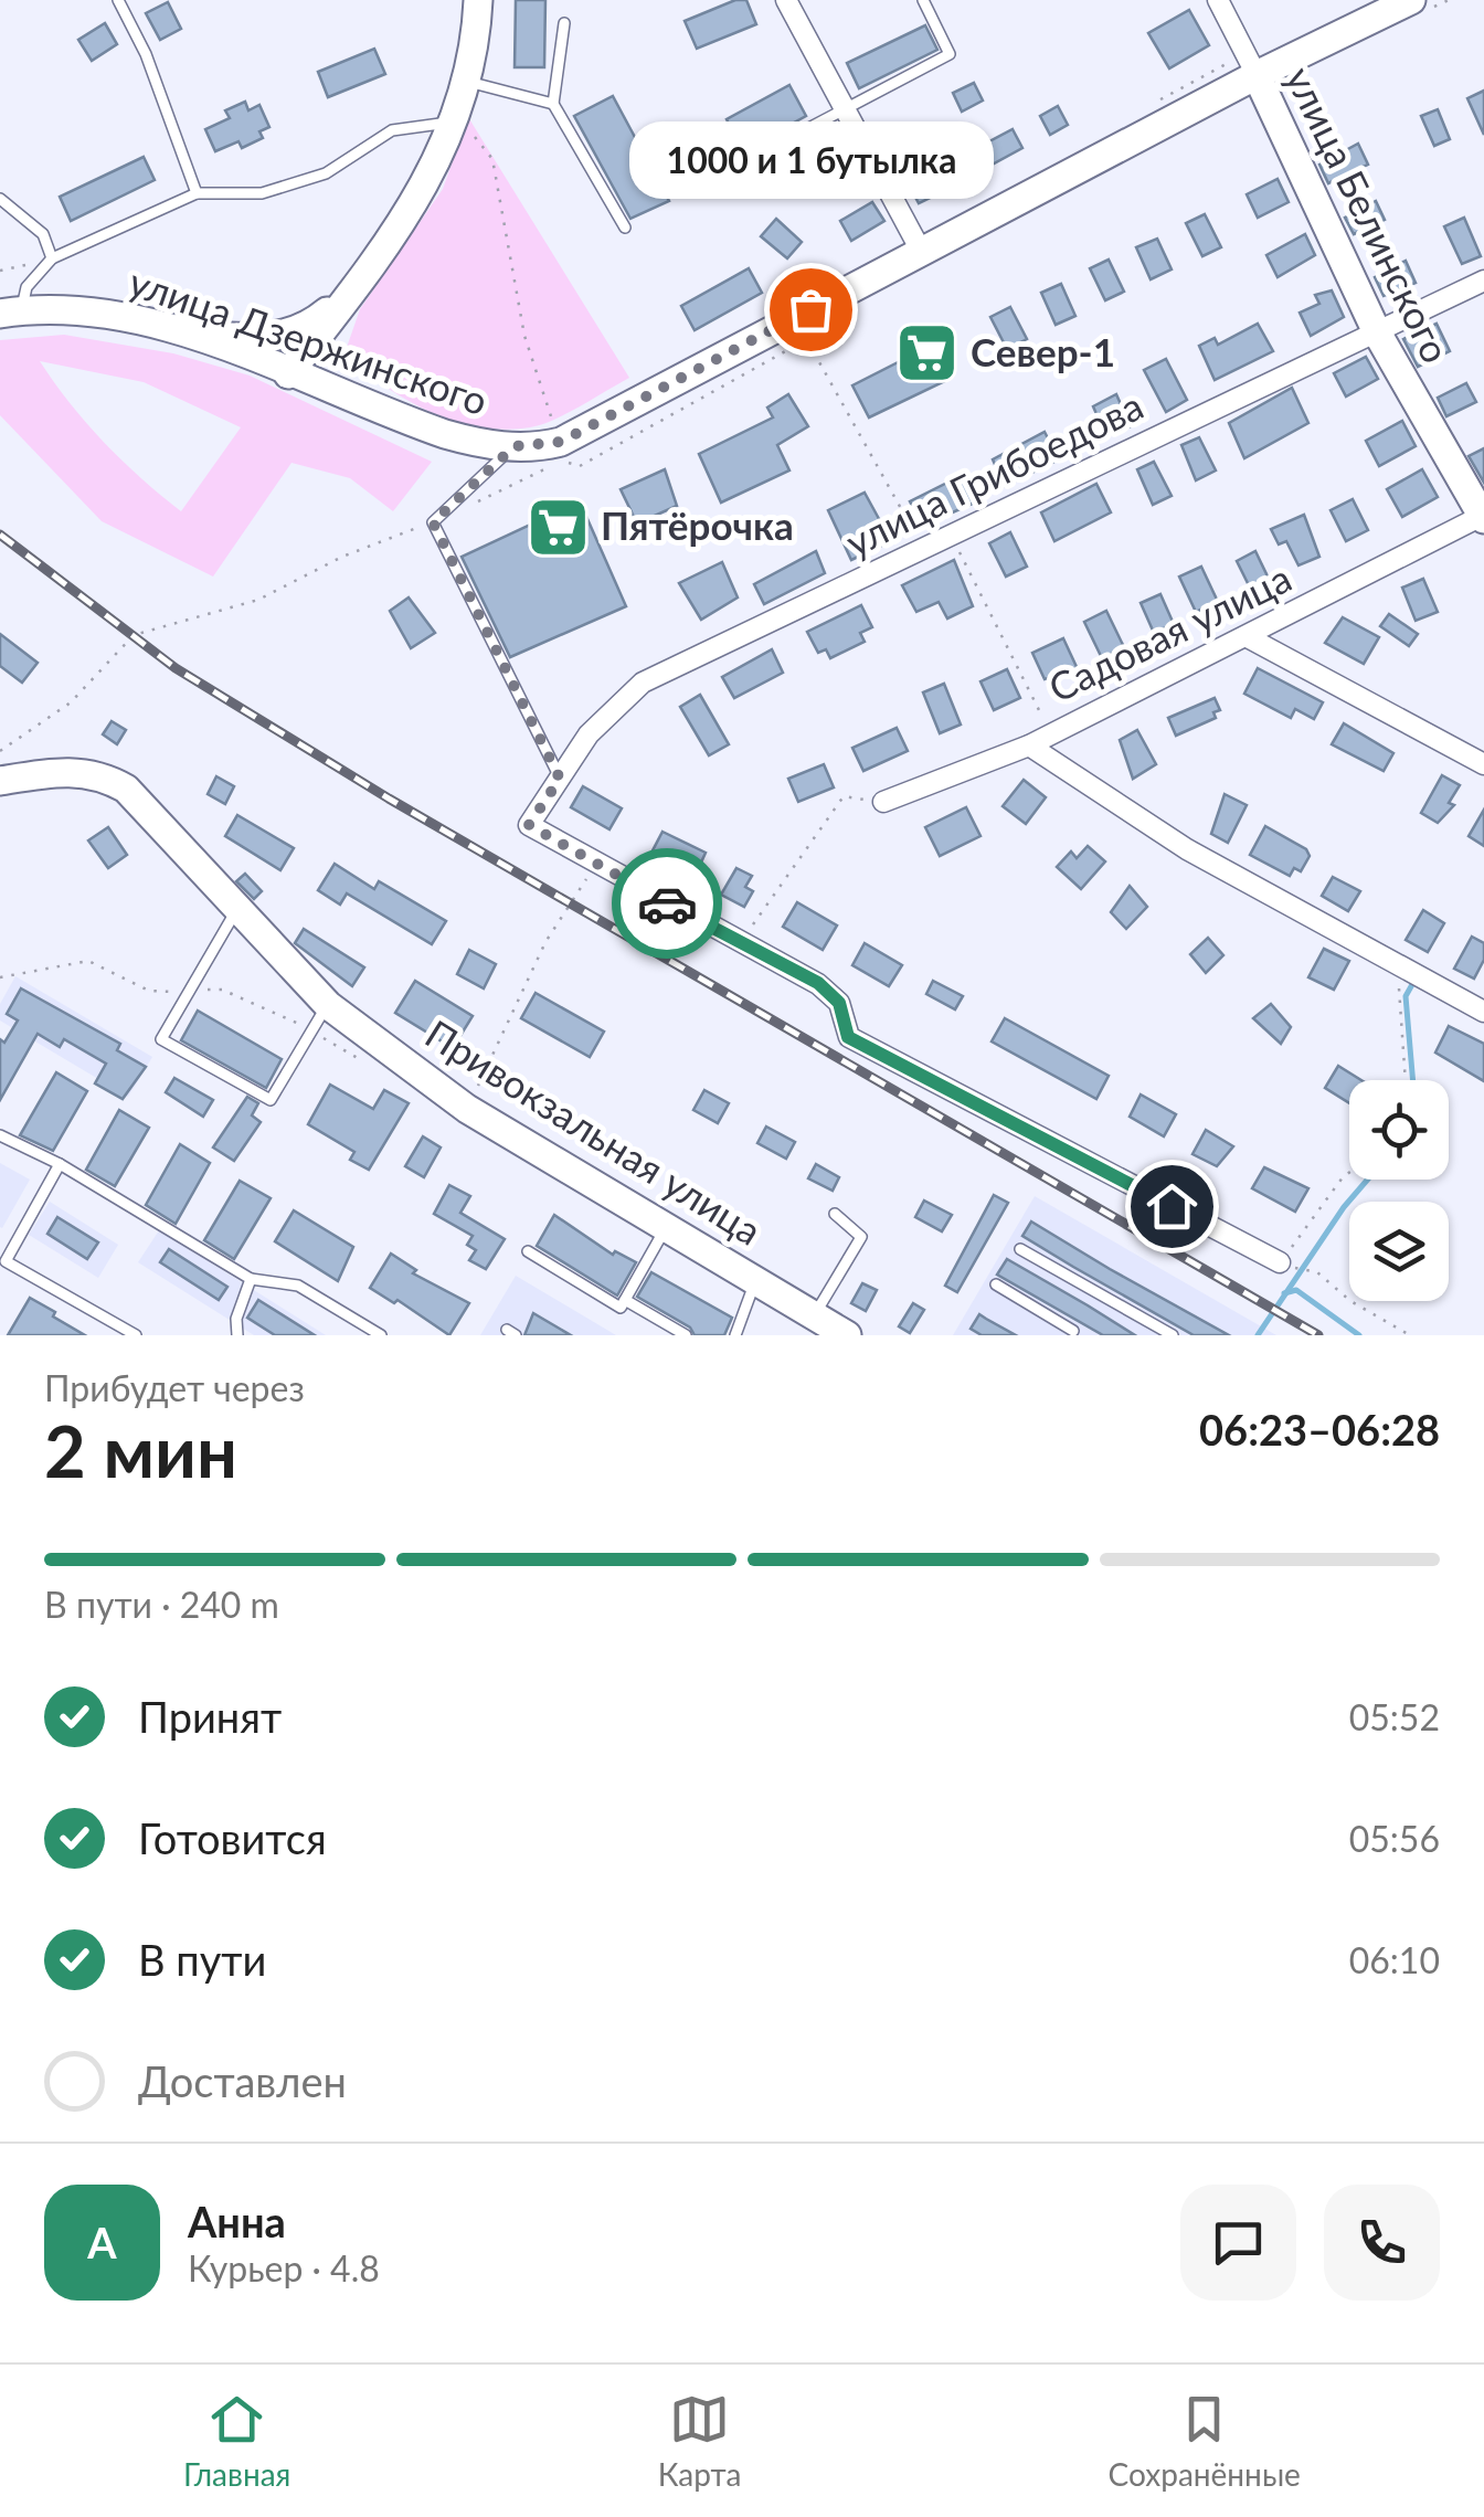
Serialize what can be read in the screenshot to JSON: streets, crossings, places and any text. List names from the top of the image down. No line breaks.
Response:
{"streets":{"main road":["улица Белинского","улица Дзержинского","Привокзальная улица"],"street":["улица Грибоедова","Садовая улица"]},"crossings":[["улица Белинского","улица Дзержинского"],["улица Белинского","улица Грибоедова"],["улица Белинского","Садовая улица"]],"places":{"other":["1000 и 1 бутылка"],"supermarket":["Север-1","Пятёрочка"]},"page":{"bubble":"1000 и 1 бутылка","heading":["2 мин","Прибудет через","06:23–06:28"],"panel":["Анна","Курьер · 4.8"],"bar":"В пути · 240 m","list":[["Принят","05:52"],["Готовится","05:56"],["В пути","06:10"],"Доставлен"],"round":"А","tabs":["Главная","Карта","Сохранённые"]}}
